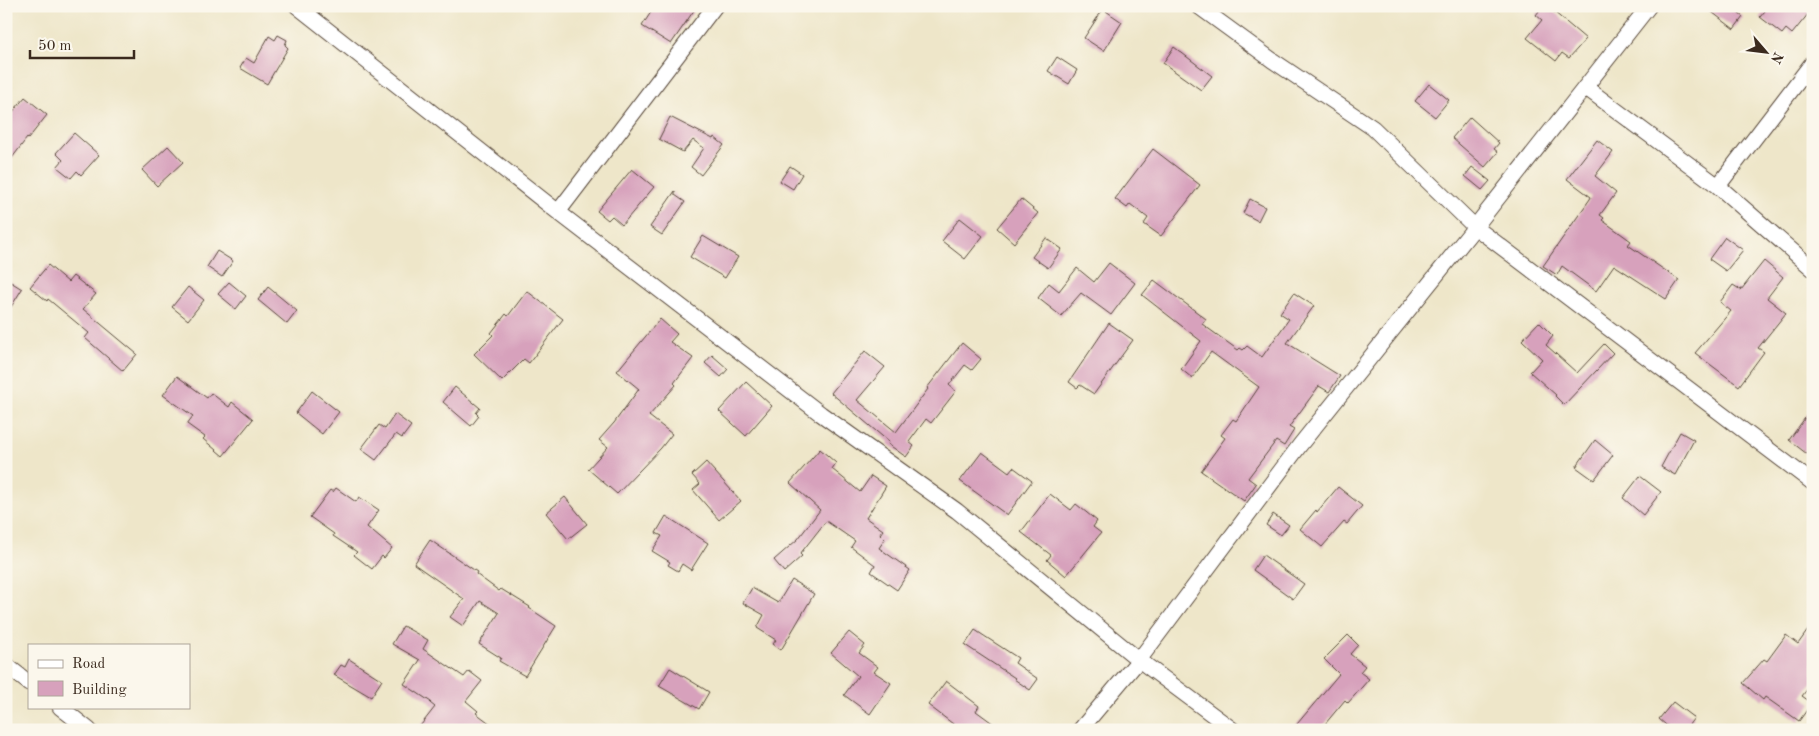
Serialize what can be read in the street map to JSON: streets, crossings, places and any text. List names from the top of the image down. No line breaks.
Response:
{"legend":["Road","Building"],"scale_bar":"50 m","north":"bottom right"}
